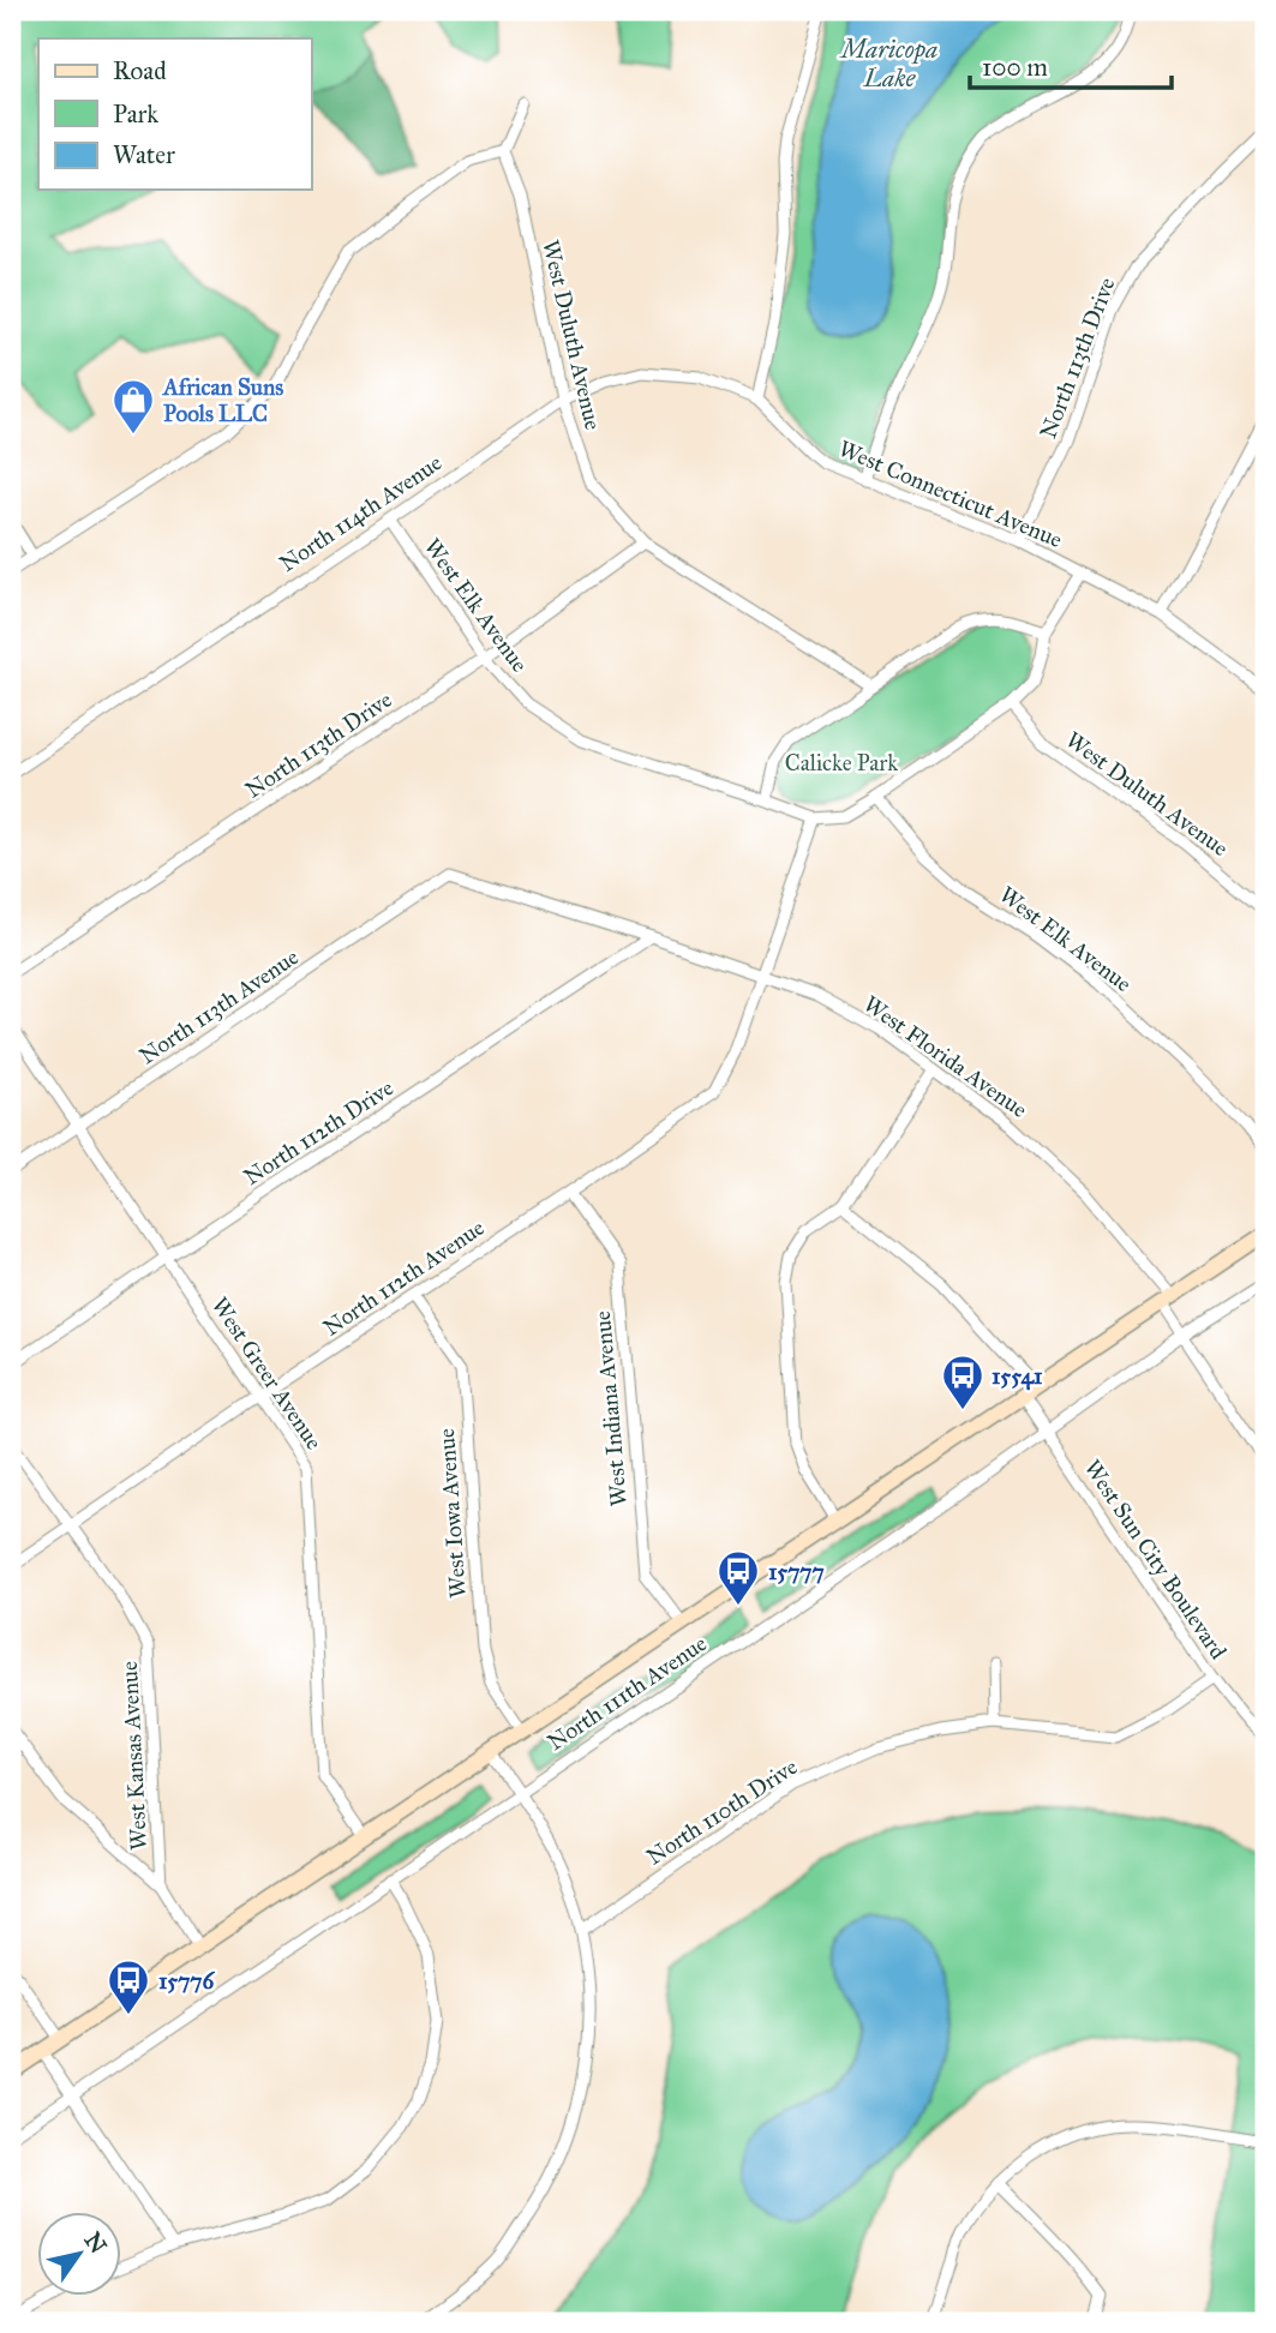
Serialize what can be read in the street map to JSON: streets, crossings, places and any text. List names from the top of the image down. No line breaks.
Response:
{"streets":{"street":["West Duluth Avenue","North 113th Drive","West Connecticut Avenue","North 114th Avenue","West Elk Avenue","North 113th Avenue","West Florida Avenue","North 112th Drive","North 112th Avenue","West Greer Avenue","West Indiana Avenue","West Iowa Avenue","West Sun City Boulevard","North 111th Avenue","West Kansas Avenue","North 110th Drive"]},"crossings":[["West Duluth Avenue","North 113th Drive"],["West Duluth Avenue","North 114th Avenue"],["North 113th Drive","West Connecticut Avenue"],["North 113th Drive","West Elk Avenue"],["West Connecticut Avenue","North 114th Avenue"],["North 114th Avenue","West Elk Avenue"],["West Elk Avenue","North 112th Avenue"],["North 113th Avenue","West Florida Avenue"],["North 113th Avenue","West Greer Avenue"],["West Florida Avenue","North 112th Drive"],["West Florida Avenue","North 112th Avenue"],["West Florida Avenue","North 111th Avenue"],["North 112th Drive","West Greer Avenue"],["North 112th Avenue","West Greer Avenue"],["North 112th Avenue","West Indiana Avenue"],["North 112th Avenue","West Iowa Avenue"],["North 112th Avenue","West Kansas Avenue"],["West Greer Avenue","North 111th Avenue"],["West Indiana Avenue","North 111th Avenue"],["West Iowa Avenue","North 111th Avenue"],["West Sun City Boulevard","North 111th Avenue"],["West Sun City Boulevard","North 110th Drive"],["North 111th Avenue","West Kansas Avenue"]],"water":["Maricopa Lake"],"parks":["Calicke Park"],"places":{"shop":["African Suns Pools LLC"],"bus stop":["15541","15777","15776"]},"legend":["Road","Park","Water"],"scale_bar":"100 m","north":"top right"}
